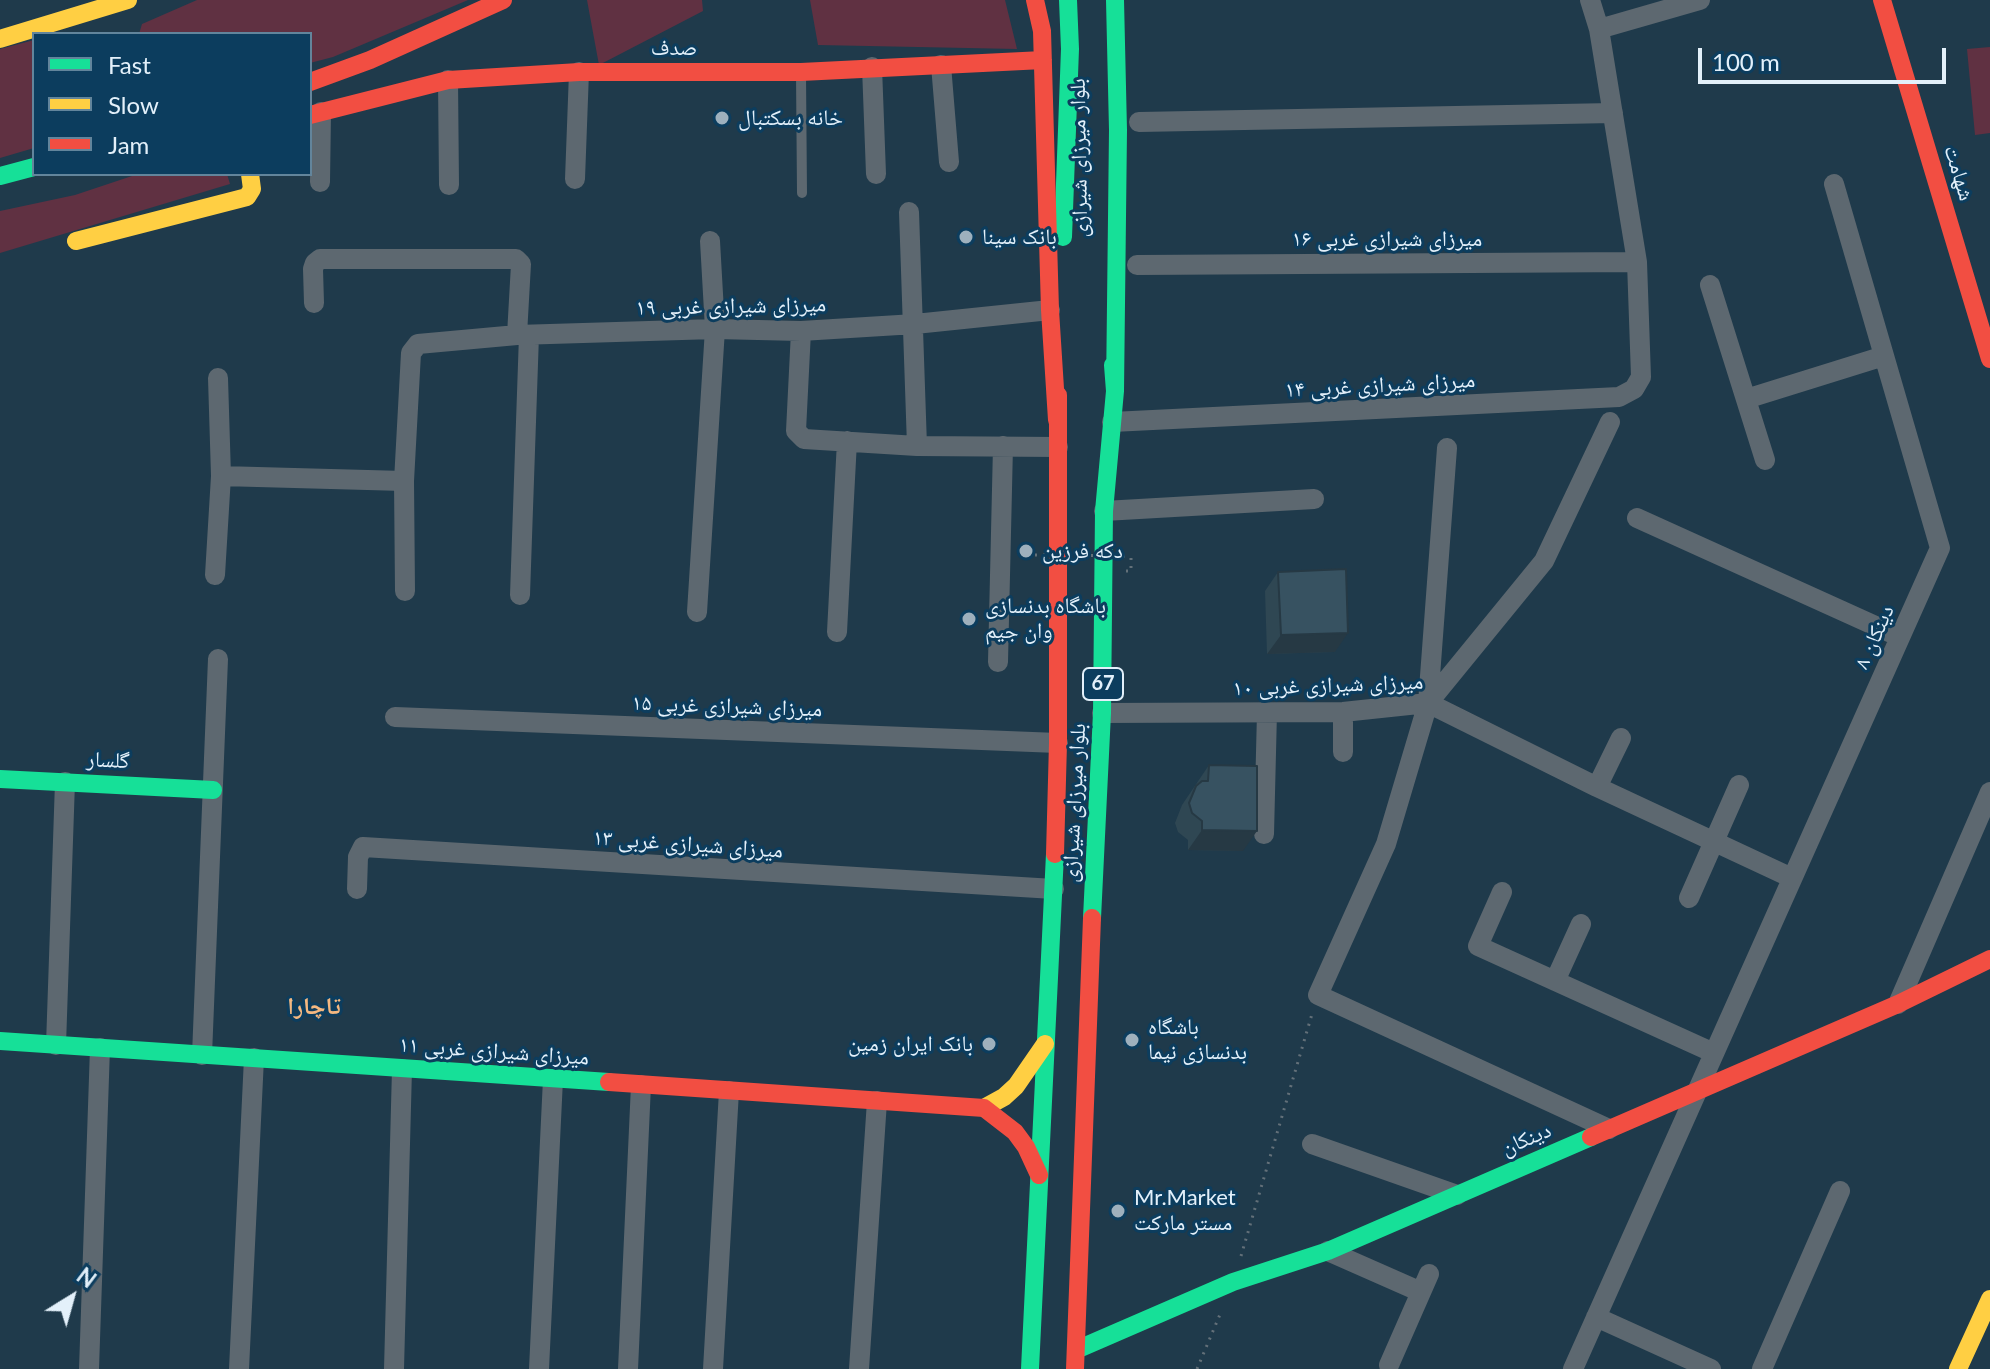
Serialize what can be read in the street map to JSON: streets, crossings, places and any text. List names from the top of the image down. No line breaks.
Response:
{"streets":{"main road":["صدف","بلوار میرزای شیرازی","شهامت","67","گلسار","میرزای شیرازی غربی ۱۱","دینکان"],"street":["۱۶ میرزای شیرازی غربی","۱۹ میرزای شیرازی غربی","۱۴ میرزای شیرازی غربی","۸ دینکان","۱۰ میرزای شیرازی غربی","۱۵ میرزای شیرازی غربی","۱۳ میرزای شیرازی غربی"]},"crossings":[["بلوار میرزای شیرازی","۱۴ میرزای شیرازی غربی"],["بلوار میرزای شیرازی","۱۰ میرزای شیرازی غربی"],["بلوار میرزای شیرازی","۱۵ میرزای شیرازی غربی"],["بلوار میرزای شیرازی","۱۳ میرزای شیرازی غربی"],["بلوار میرزای شیرازی","دینکان"],["۱۶ میرزای شیرازی غربی","۱۴ میرزای شیرازی غربی"],["۸ دینکان","۱۰ میرزای شیرازی غربی"],["۸ دینکان","دینکان"]],"districts":["تاچارا"],"places":["خانه بسکتبال","بانک سینا","دکه فرزین","باشگاه بدنسازی وان جیم","باشگاه بدنسازی نیما","بانک ایران زمین","Mr.Market مستر مارکت"],"legend":["Fast","Slow","Jam"],"scale_bar":"100 m","north":"top right"}
